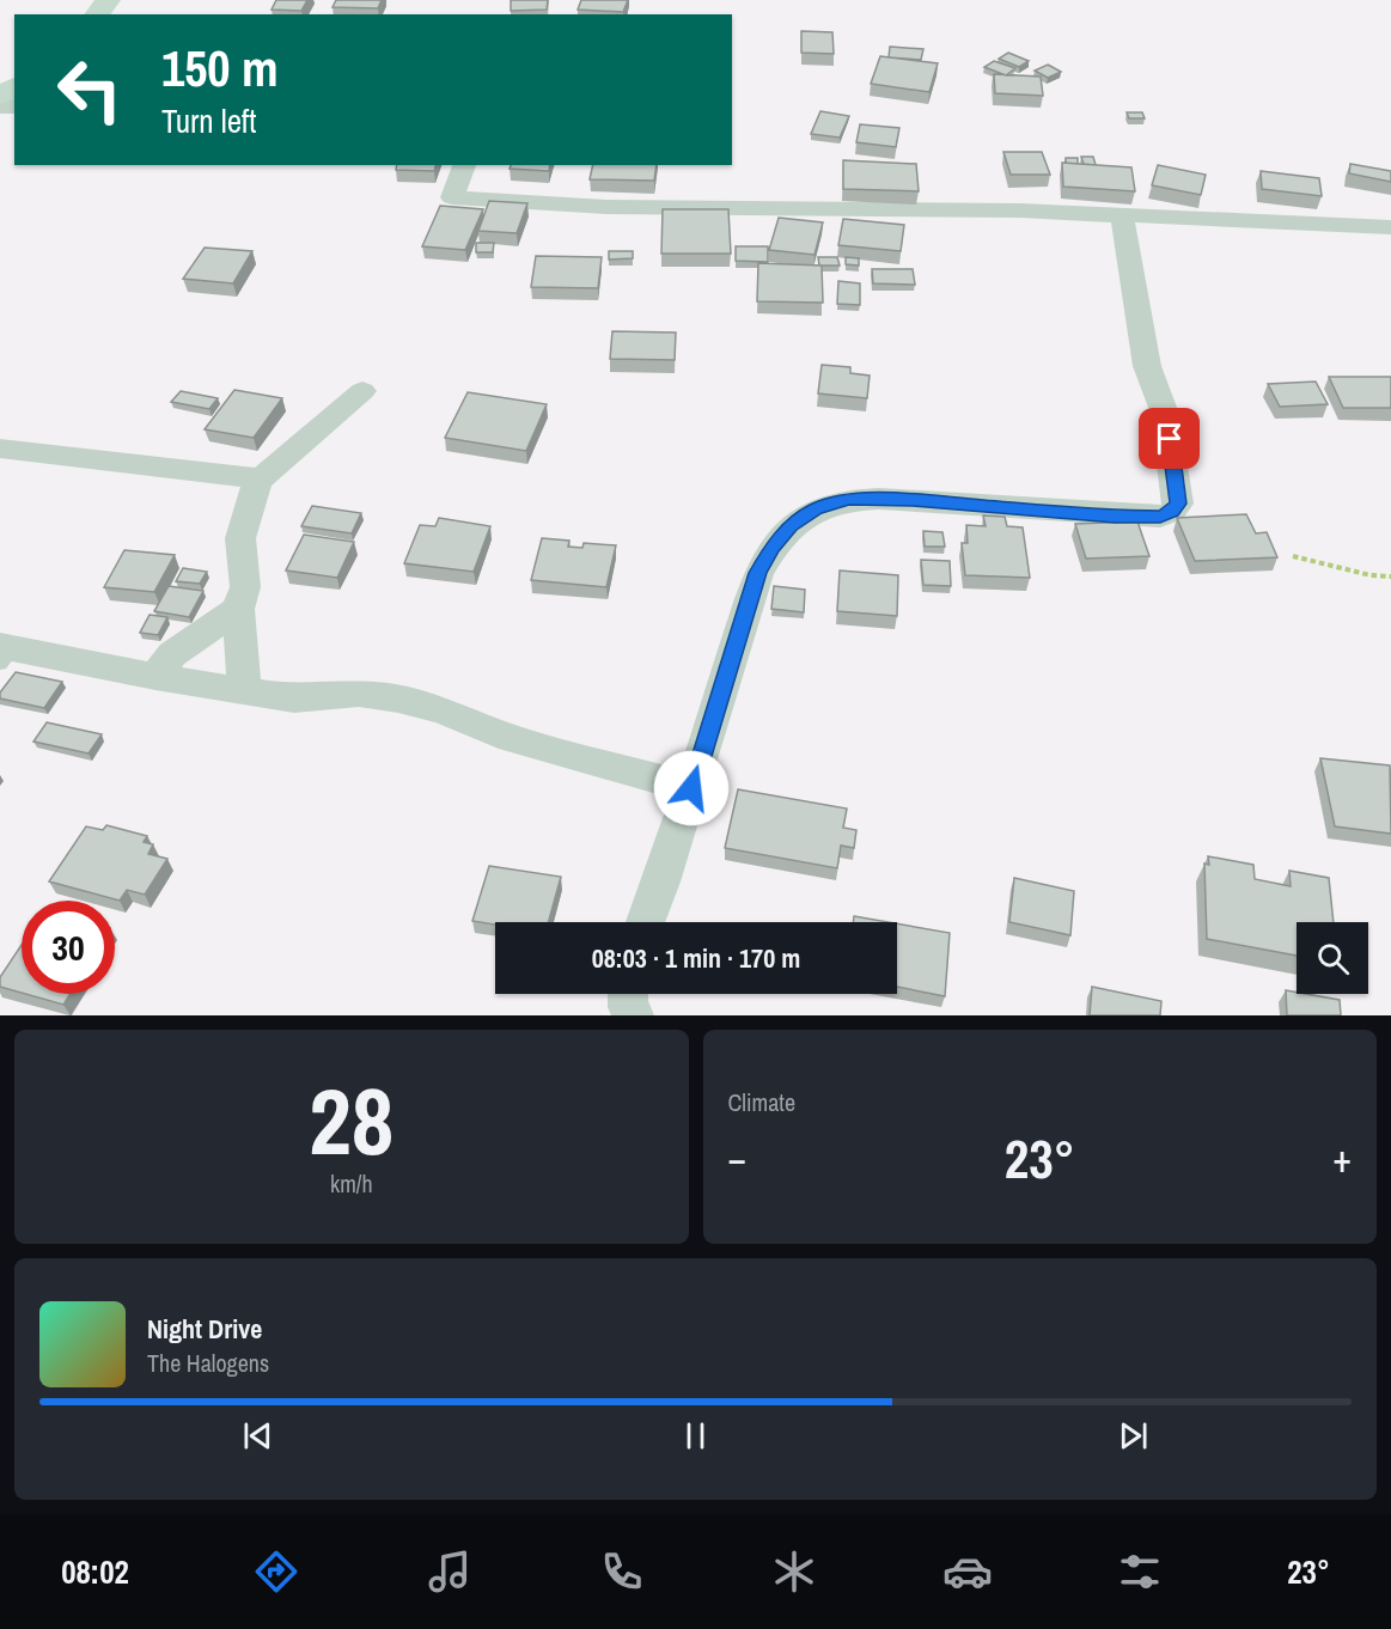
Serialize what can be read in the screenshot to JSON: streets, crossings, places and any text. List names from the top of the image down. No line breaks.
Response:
{"page":{"turn":["150 m","Turn left"],"limit":"30","trip":"08:03 · 1 min · 170 m","tile":[["28","km/h"],"Climate"],"heat":["−","23°","+"],"song":["Night Drive","The Halogens"],"tabs":["08:02","23°"]}}
